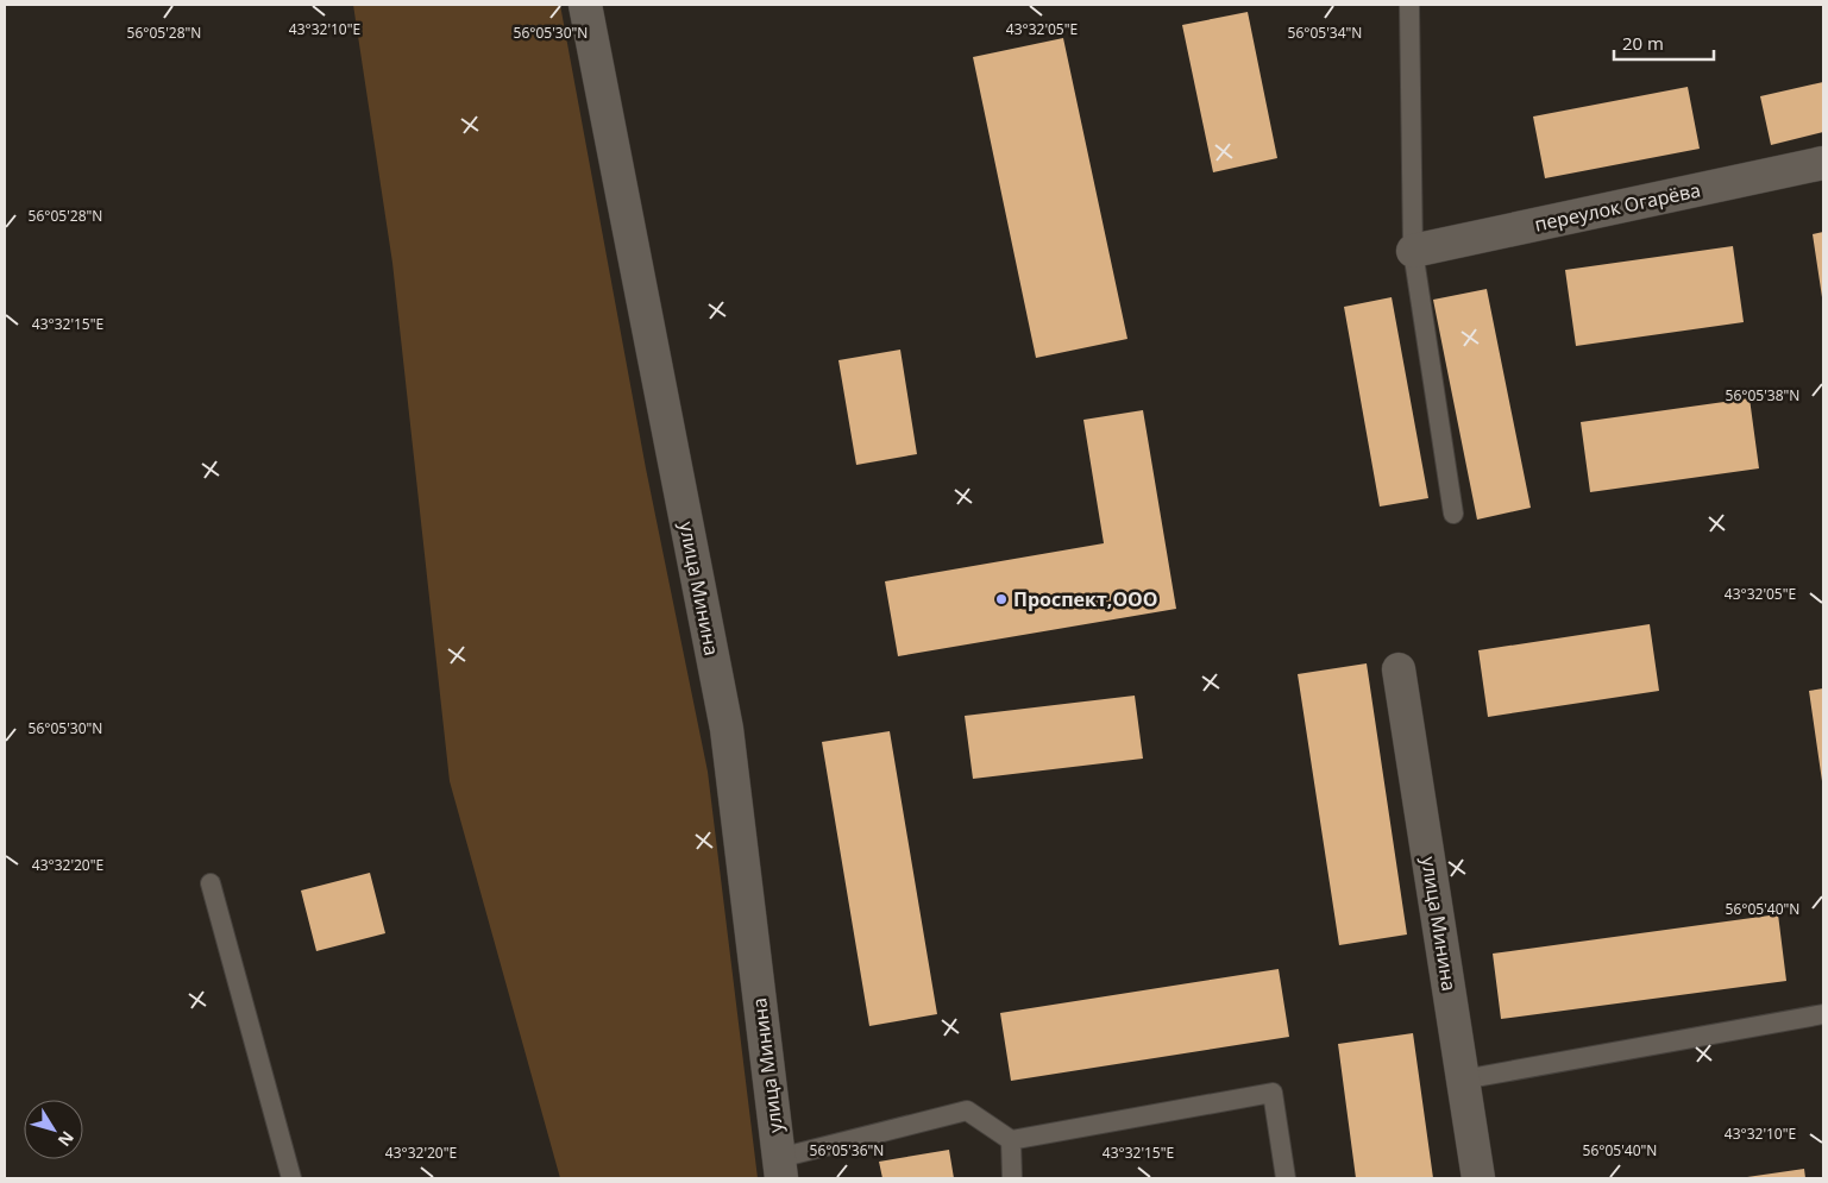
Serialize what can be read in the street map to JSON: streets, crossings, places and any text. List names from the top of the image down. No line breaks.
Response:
{"streets":{"street":["переулок Огарёва","улица Минина"]},"places":["Проспект,ООО"],"scale_bar":"20 m","north":"bottom right","coordinates":["43°32'10\"E","43°32'05\"E","56°05'28\"N","56°05'30\"N","56°05'34\"N","43°32'15\"E","56°05'38\"N","43°32'20\"E","56°05'40\"N","56°05'36\"N"]}
